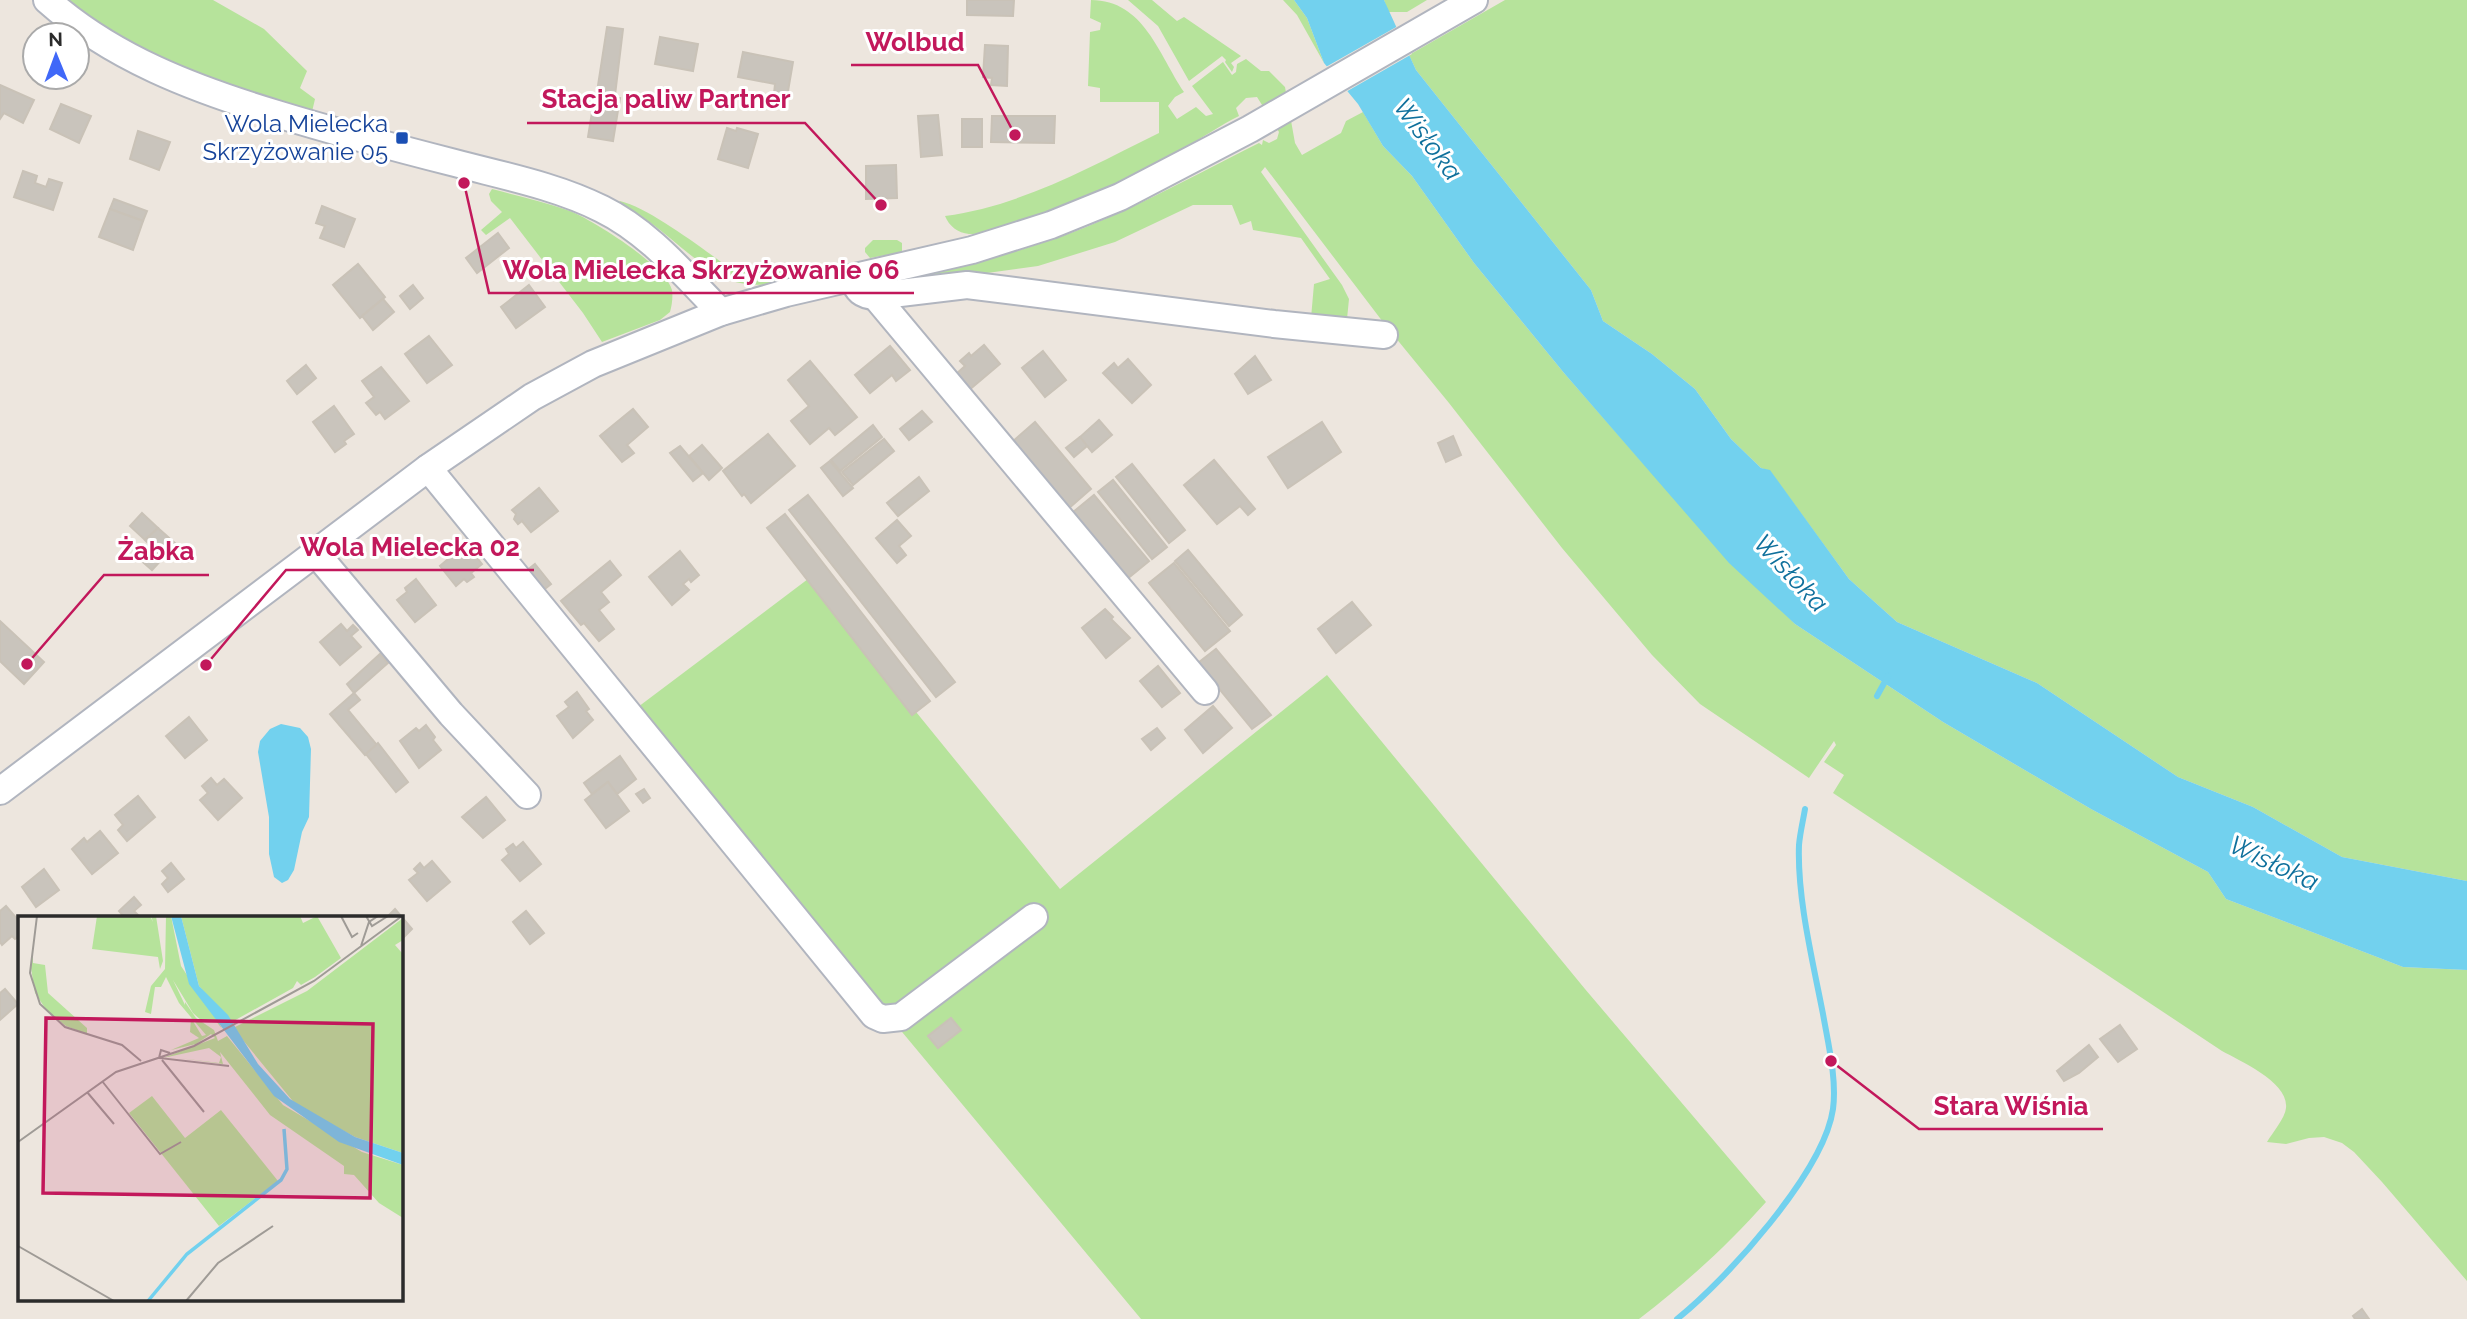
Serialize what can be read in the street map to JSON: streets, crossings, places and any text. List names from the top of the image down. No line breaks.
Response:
{"water":["Wisłoka"],"places":{"other":["Wolbud","Wola Mielecka Skrzyżowanie 06","Stacja paliw Partner","Żabka","Wola Mielecka 02","Stara Wiśnia"],"transit":["Wola Mielecka Skrzyżowanie 05"]},"north":"top"}
